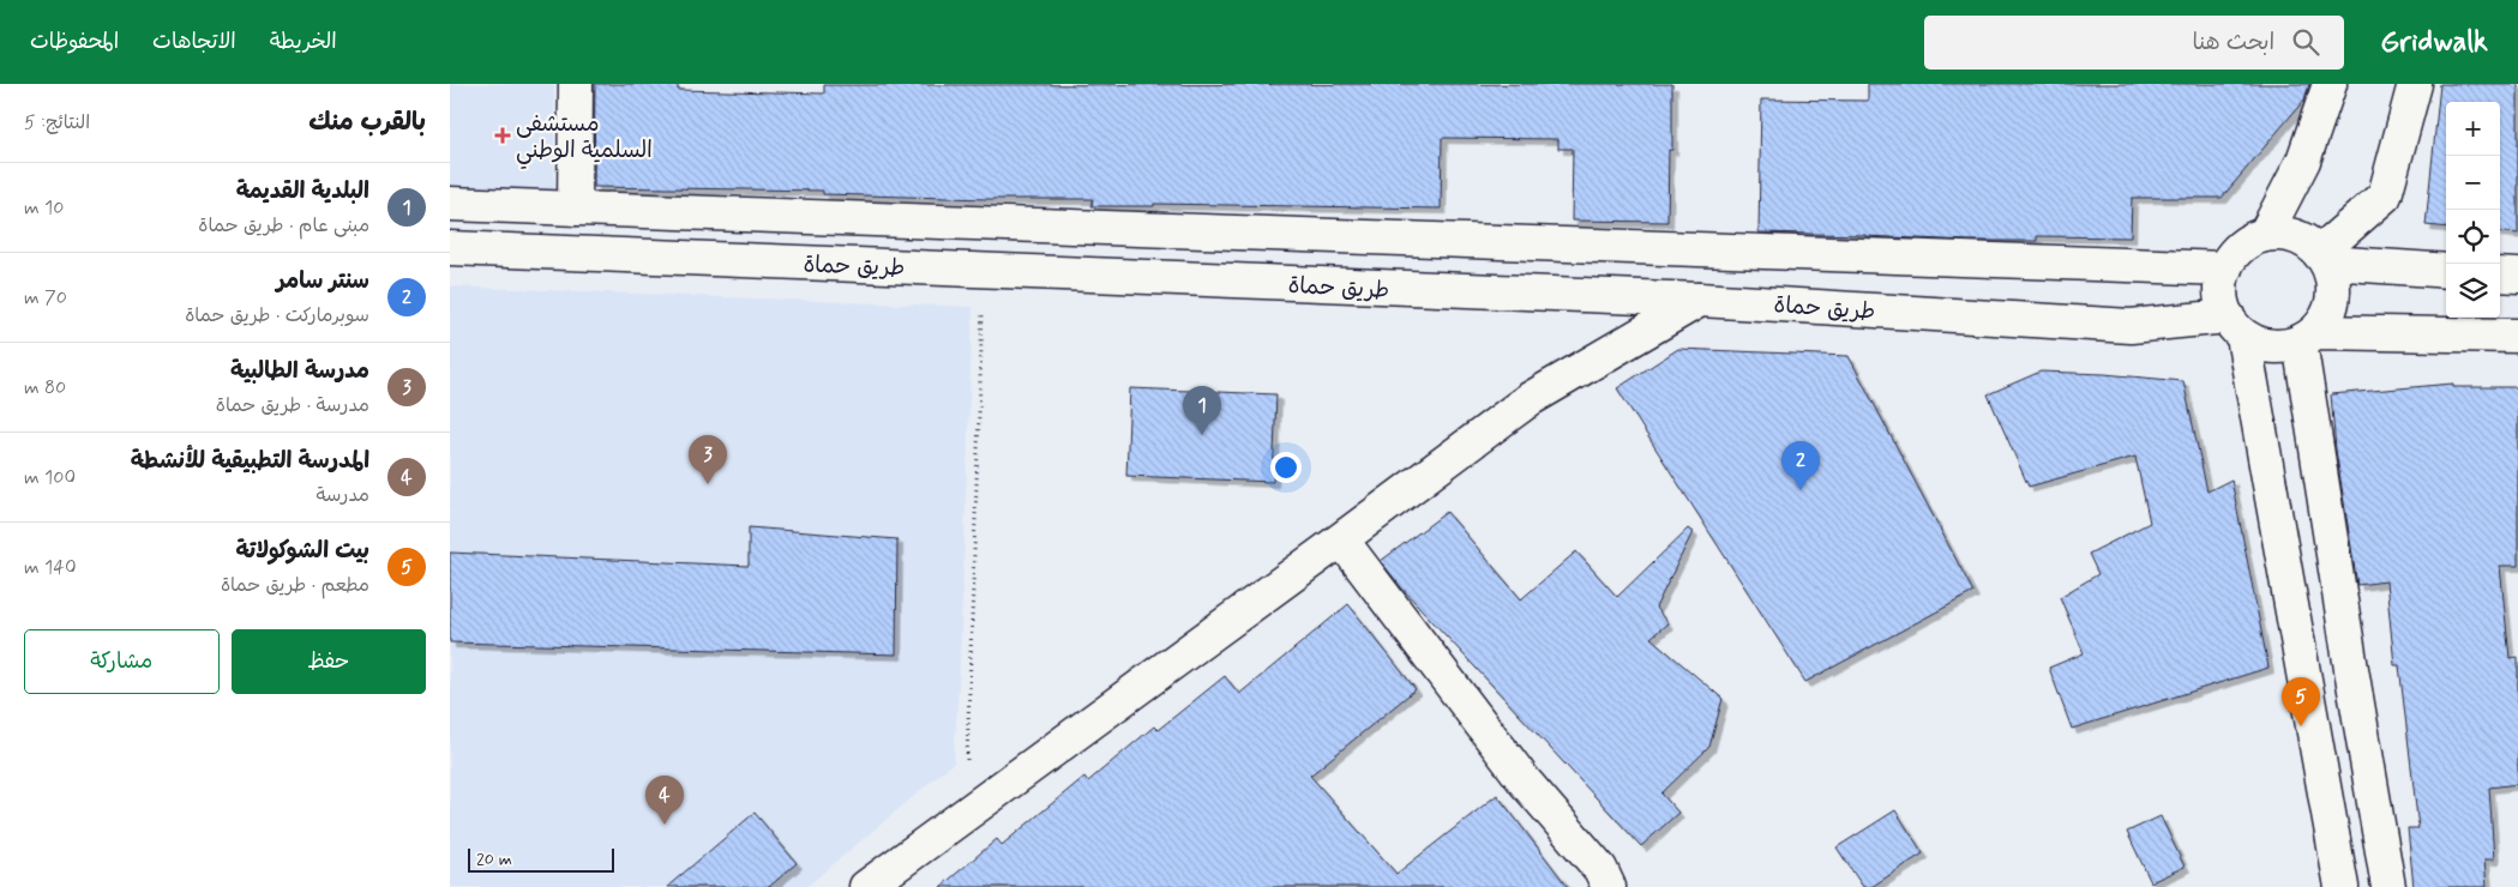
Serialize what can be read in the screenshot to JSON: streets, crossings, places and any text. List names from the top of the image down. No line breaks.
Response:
{"streets":{"main road":["طريق حماة"]},"places":{"health":["مستشفى السلمية الوطني"]},"scale_bar":"20 m","page":{"header":"Gridwalk","search":"ابحث هنا","nav":["الخريطة","الاتجاهات","المحفوظات"],"heading":["بالقرب منك","النتائج: 5"],"map_buttons":["+","−"],"list":[{"mark":"1","name":"البلدية القديمة","note":"مبنى عام · طريق حماة","value":"10 m"},{"mark":"2","name":"سنتر سامر","note":"سوبرماركت · طريق حماة","value":"70 m"},{"mark":"3","name":"مدرسة الطالبية","note":"مدرسة · طريق حماة","value":"80 m"},{"mark":"4","name":"المدرسة التطبيقية للأنشطة","note":"مدرسة","value":"100 m"},{"mark":"5","name":"بيت الشوكولاتة","note":"مطعم · طريق حماة","value":"140 m"}],"pins":["1","3","2","5","4"],"buttons":["حفظ","مشاركة"],"scale":"20 m"}}
